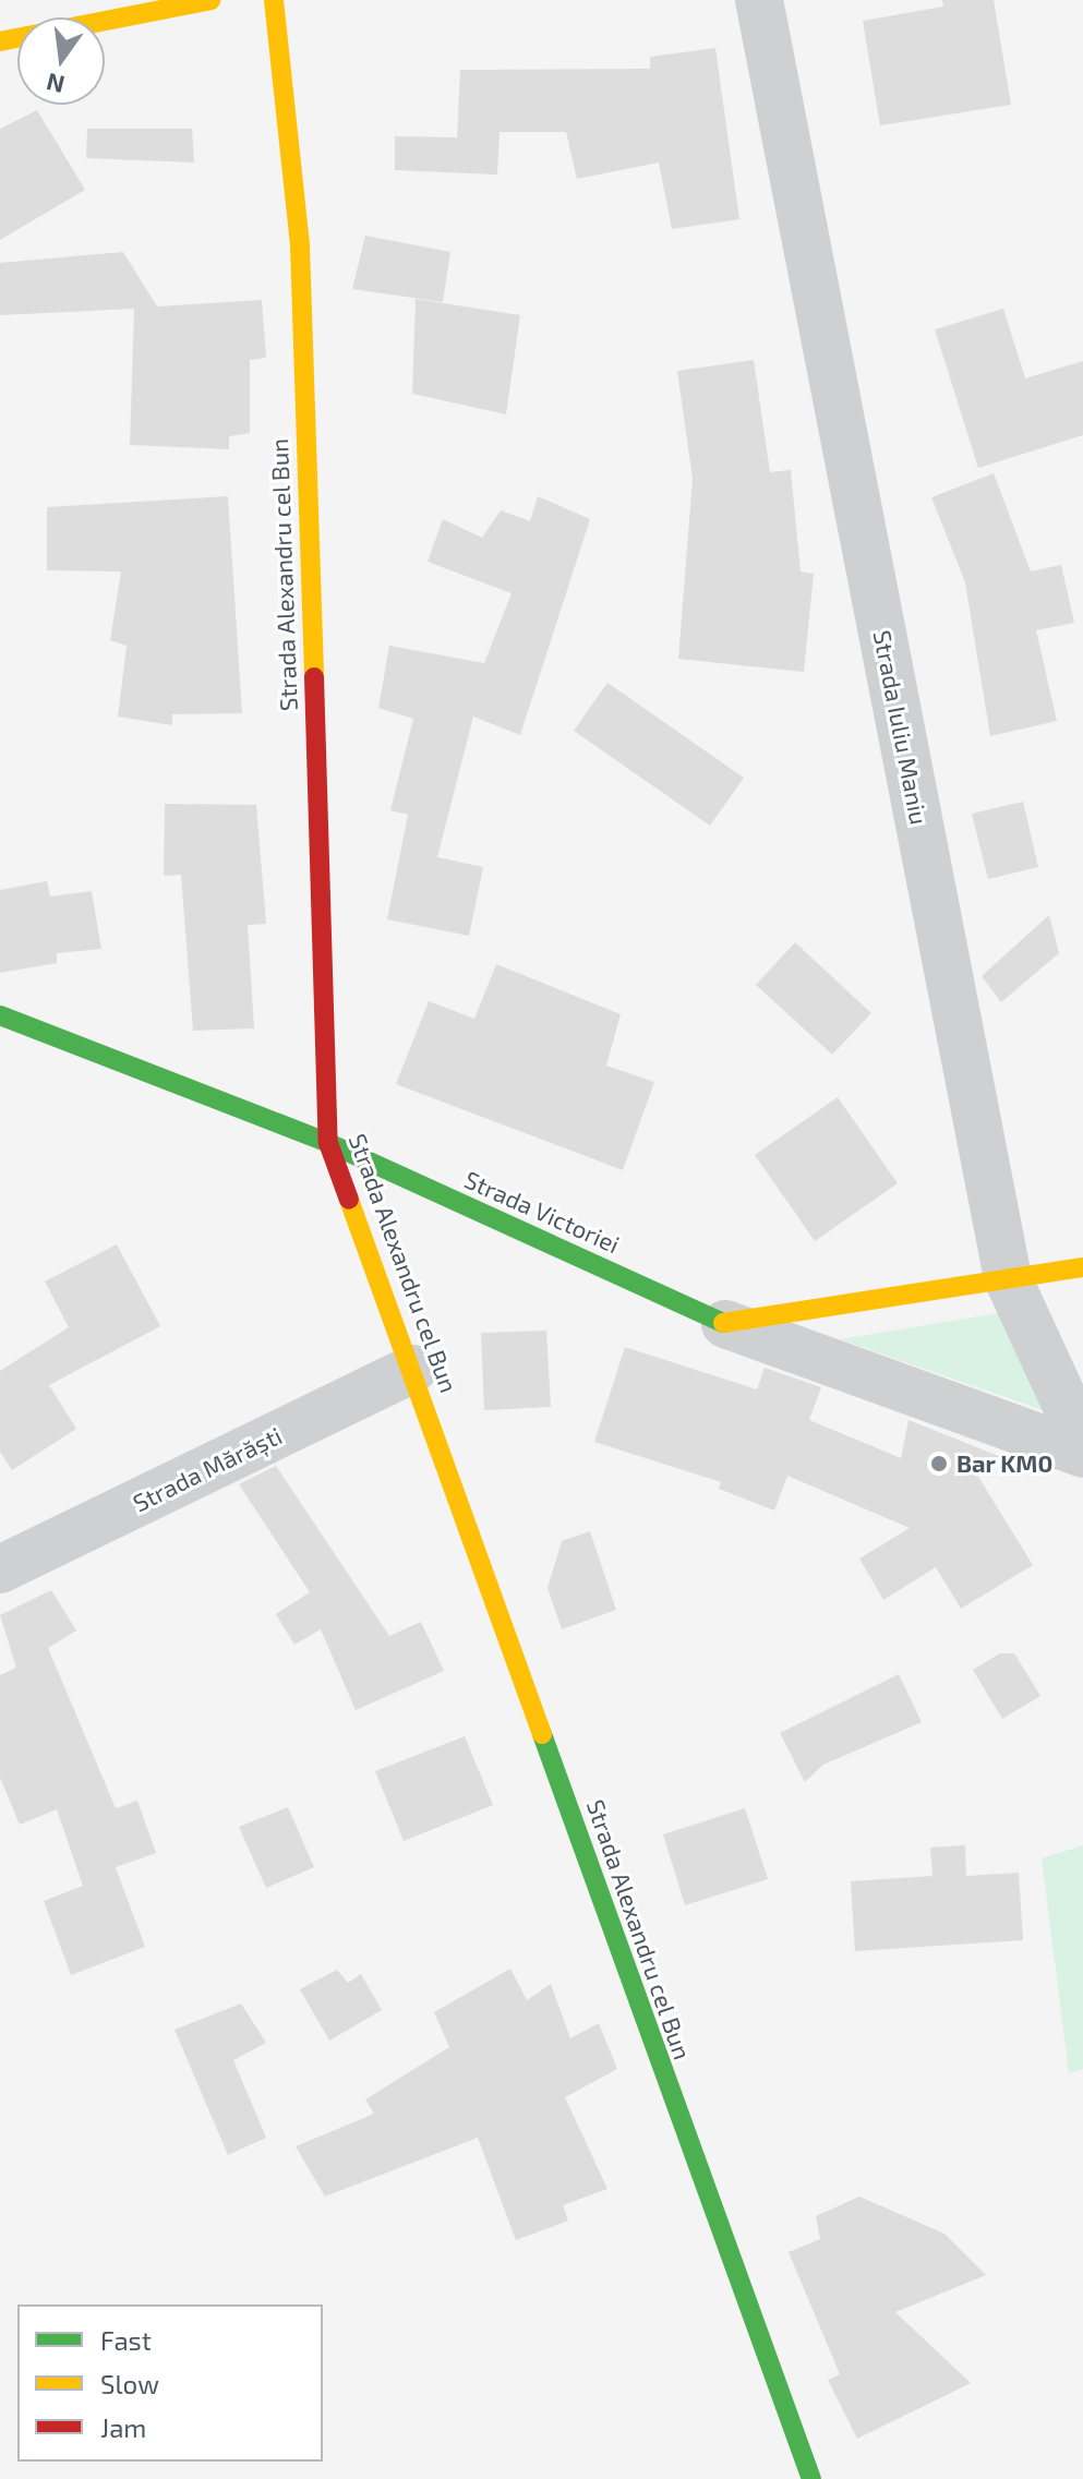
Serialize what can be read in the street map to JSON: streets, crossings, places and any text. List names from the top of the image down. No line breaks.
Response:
{"streets":{"street":["Strada Alexandru cel Bun","Strada Iuliu Maniu","Strada Victoriei","Strada Mărăști"]},"crossings":[["Strada Alexandru cel Bun","Strada Victoriei"],["Strada Alexandru cel Bun","Strada Mărăști"]],"places":["Bar KM0"],"legend":["Fast","Slow","Jam"],"north":"bottom"}
